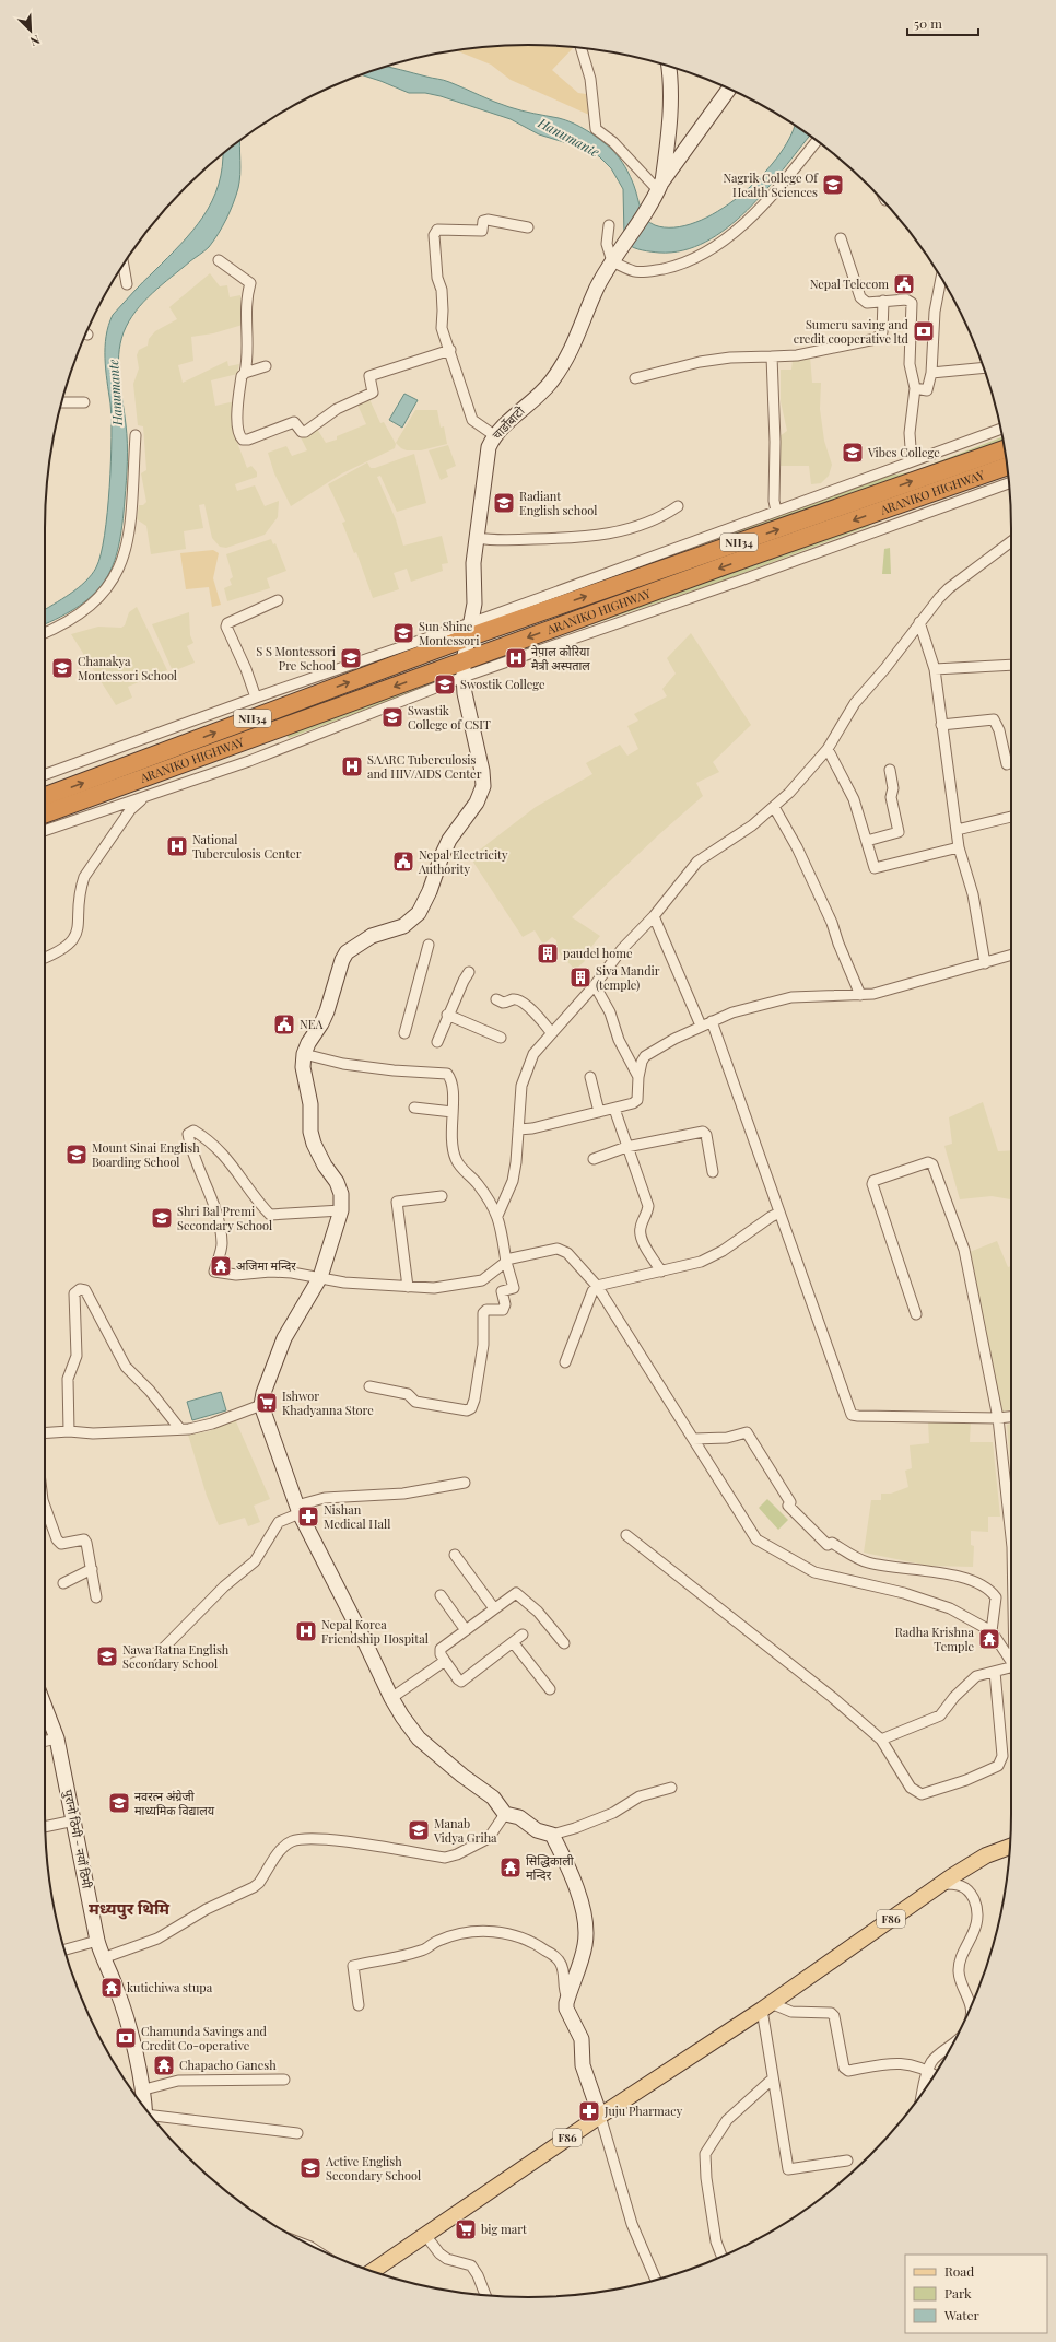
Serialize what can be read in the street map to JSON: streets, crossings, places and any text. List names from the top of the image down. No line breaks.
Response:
{"streets":{"highway":["ARANIKO HIGHWAY","NH34"],"main road":["चार्डोबाटो","पुरानो ठिमी - नयाँ ठिमी","F86"]},"crossings":[["चार्डोबाटो","ARANIKO HIGHWAY"]],"districts":["मध्यपुर थिमि"],"water":["Hanumante"],"places":{"school or university":["Nagrik College Of Health Sciences","Vibes College","Radiant English school","Sun Shine Montessori","S S Montessori Pre School","Chanakya Montessori School","Swostik College","Swastik College of CSIT","Mount Sinai English Boarding School","Shri Bal Premi Secondary School","Nawa Ratna English Secondary School","नवरत्न अंग्रेजी माध्यमिक विद्यालय","Manab Vidya Griha","Active English Secondary School"],"public building":["Nepal Telecom","Nepal Electricity Authority","NEA"],"bank":["Sumeru saving and credit cooperative ltd","Chamunda Savings and Credit Co-operative"],"hospital":["नेपाल कोरिया मैत्री अस्पताल","SAARC Tuberculosis and HIV/AIDS Center","National Tuberculosis Center","Nepal Korea Friendship Hospital"],"building":["paudel home","Siva Mandir (temple)"],"temple":["अजिमा मन्दिर","Radha Krishna Temple","सिद्धिकाली मन्दिर","kutichiwa stupa","Chapacho Ganesh"],"supermarket":["Ishwor Khadyanna Store","big mart"],"pharmacy":["Nishan Medical Hall","Juju Pharmacy"]},"legend":["Road","Park","Water"],"scale_bar":"50 m","north":"bottom right"}
